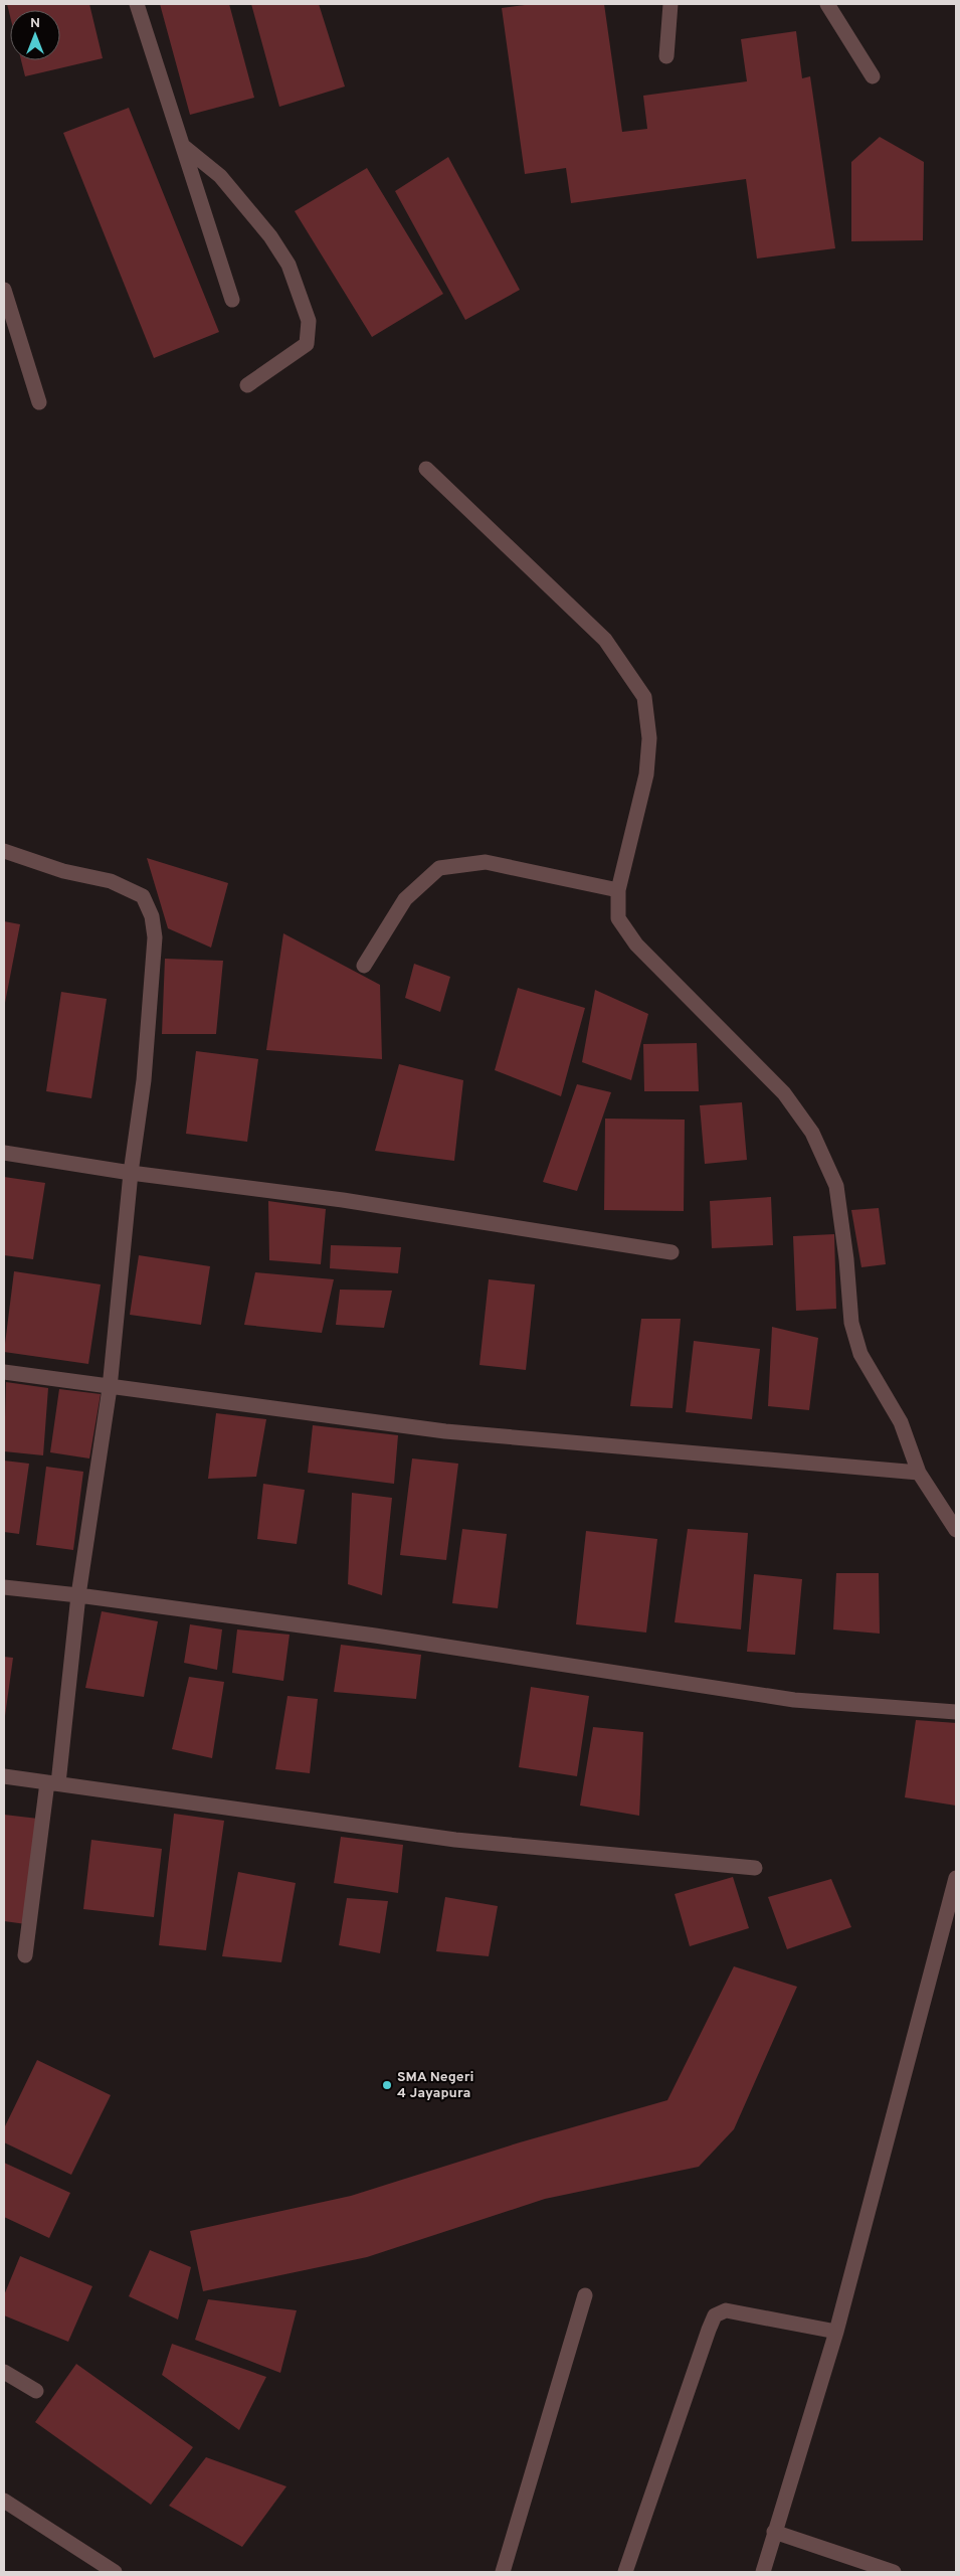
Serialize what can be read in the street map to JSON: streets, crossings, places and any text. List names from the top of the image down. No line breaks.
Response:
{"places":["SMA Negeri 4 Jayapura"],"north":"top"}
